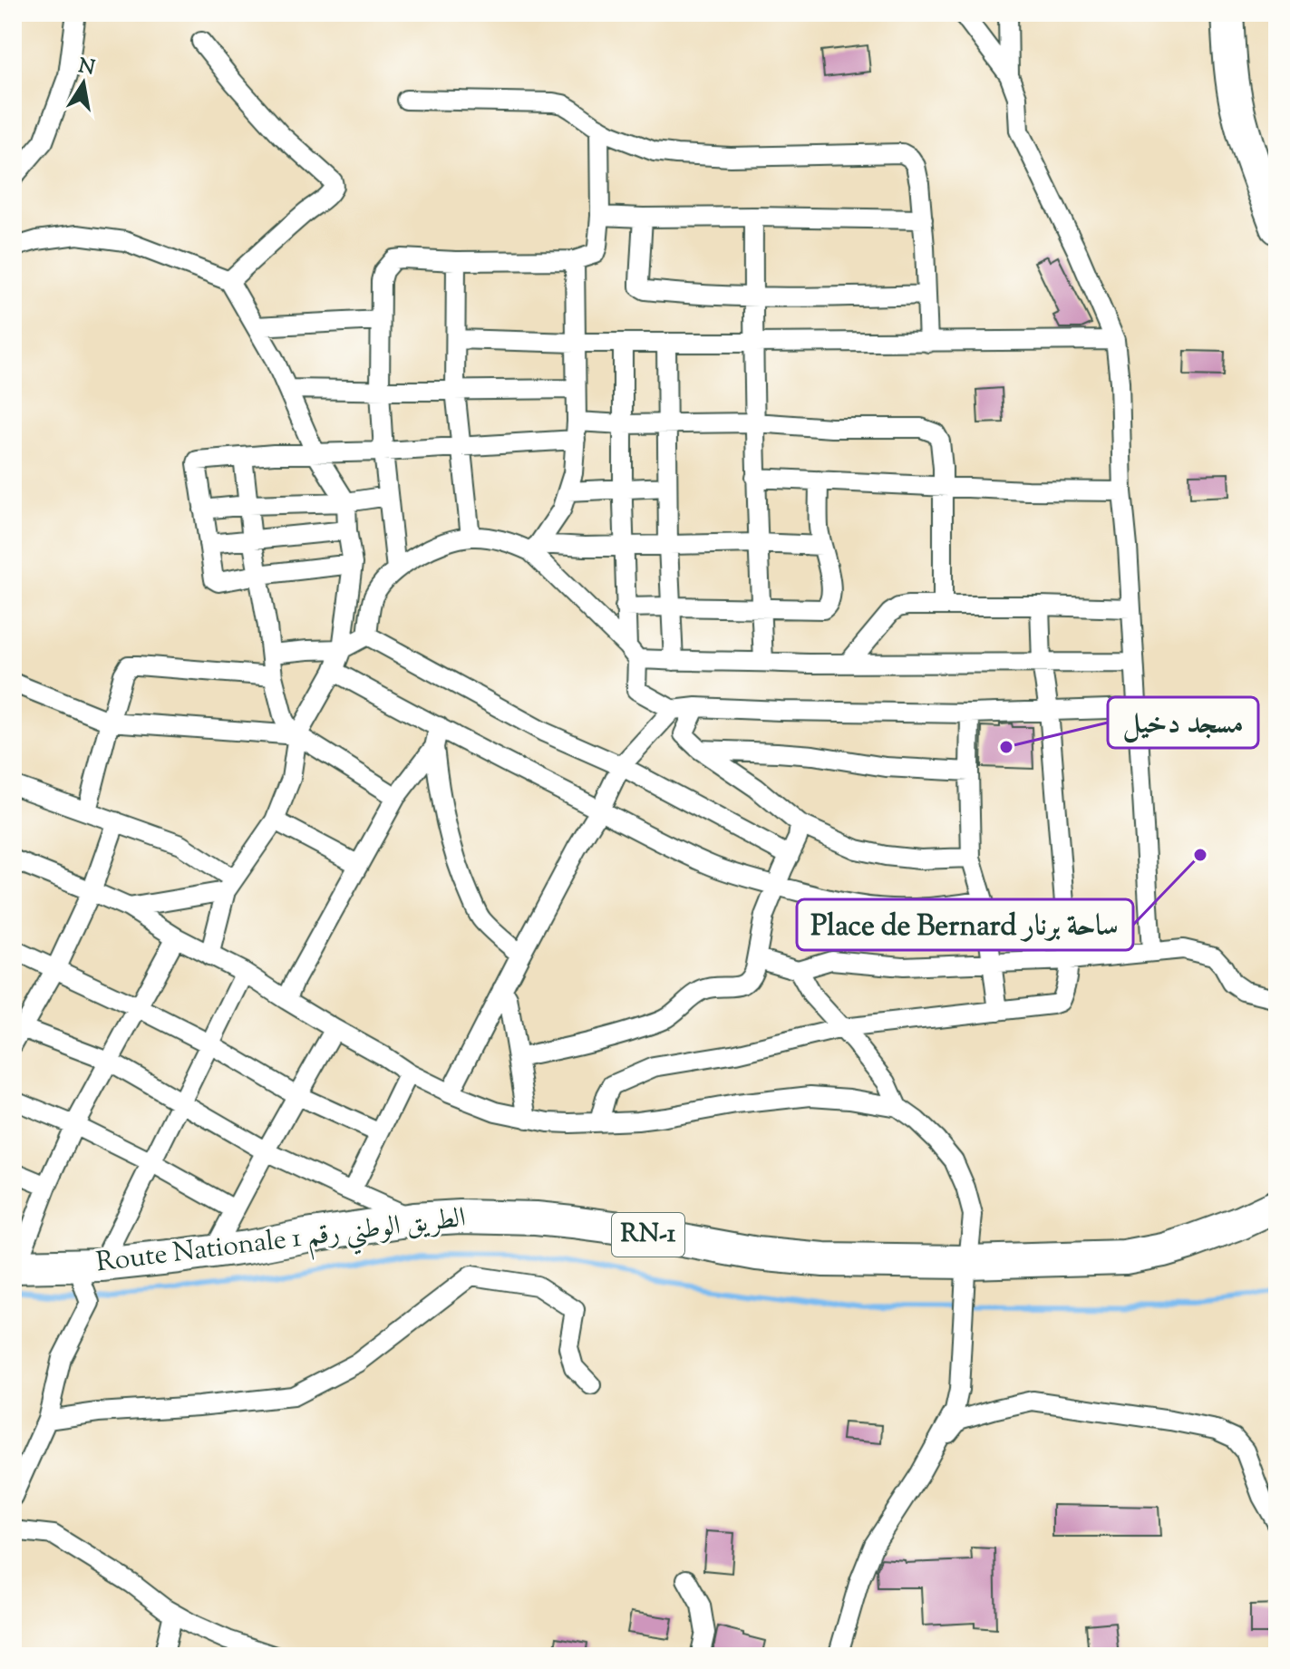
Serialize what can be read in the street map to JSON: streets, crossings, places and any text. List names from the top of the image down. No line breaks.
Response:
{"streets":{"highway":["RN-1","Route Nationale الطريق الوطني رقم 1"]},"places":["مسجد دخيل","Place de Bernard ساحة برنار"],"north":"top"}
